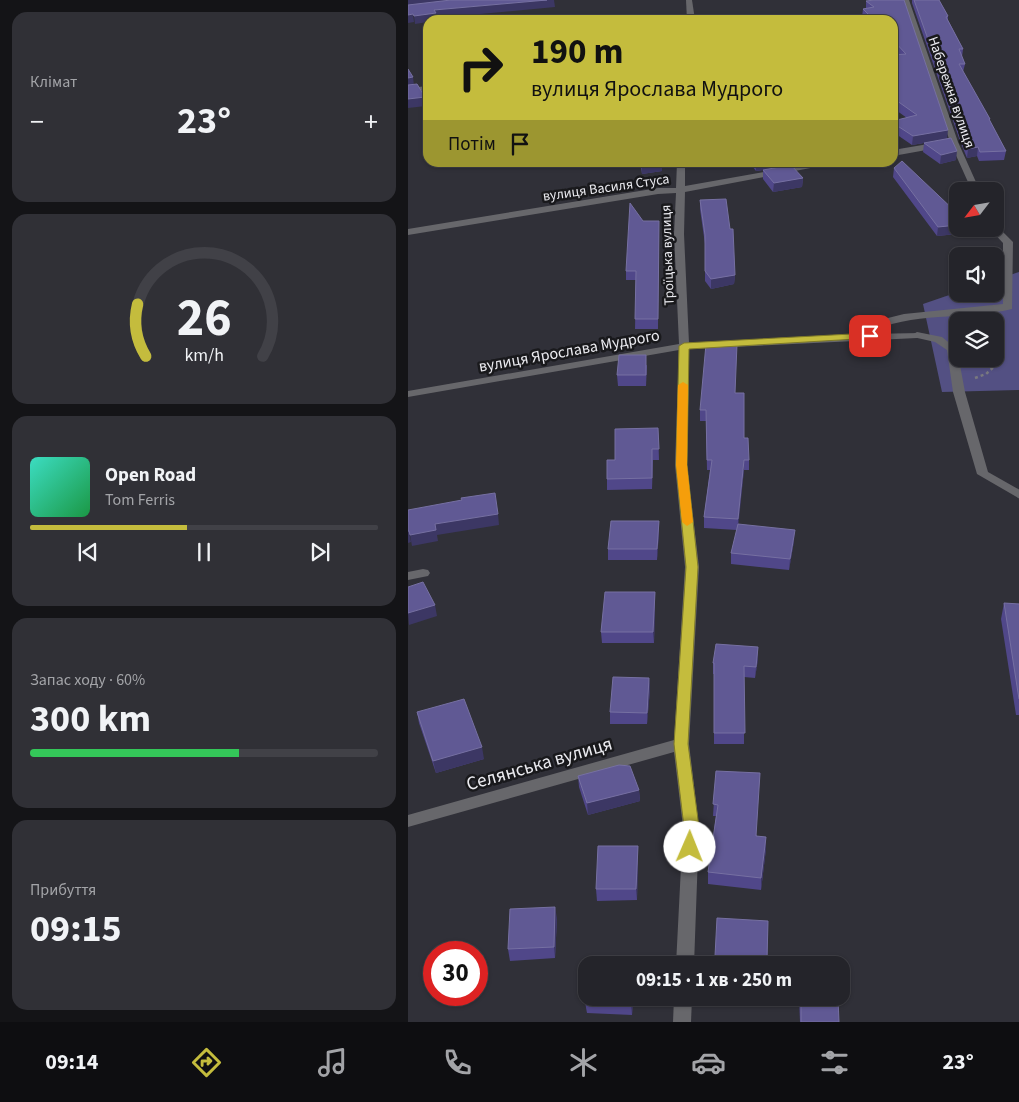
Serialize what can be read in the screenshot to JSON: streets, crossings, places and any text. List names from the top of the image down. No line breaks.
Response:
{"streets":{"street":["Набережна вулиця","вулиця Василя Стуса","Троїцька вулиця","вулиця Ярослава Мудрого","Селянська вулиця"]},"crossings":[["вулиця Василя Стуса","Троїцька вулиця"],["Троїцька вулиця","вулиця Ярослава Мудрого"],["Троїцька вулиця","Селянська вулиця"]],"north":"bottom left","page":{"tile":["Клімат",["Запас ходу · 60%","300 km"],["Прибуття","09:15"]],"turn":["190 m","вулиця Ярослава Мудрого"],"heat":["−","23°","+"],"then":"Потім","song":["Open Road","Tom Ferris"],"limit":"30","trip":"09:15 · 1 хв · 250 m","tabs":["09:14","23°"],"gauge":["26","km/h"]}}
